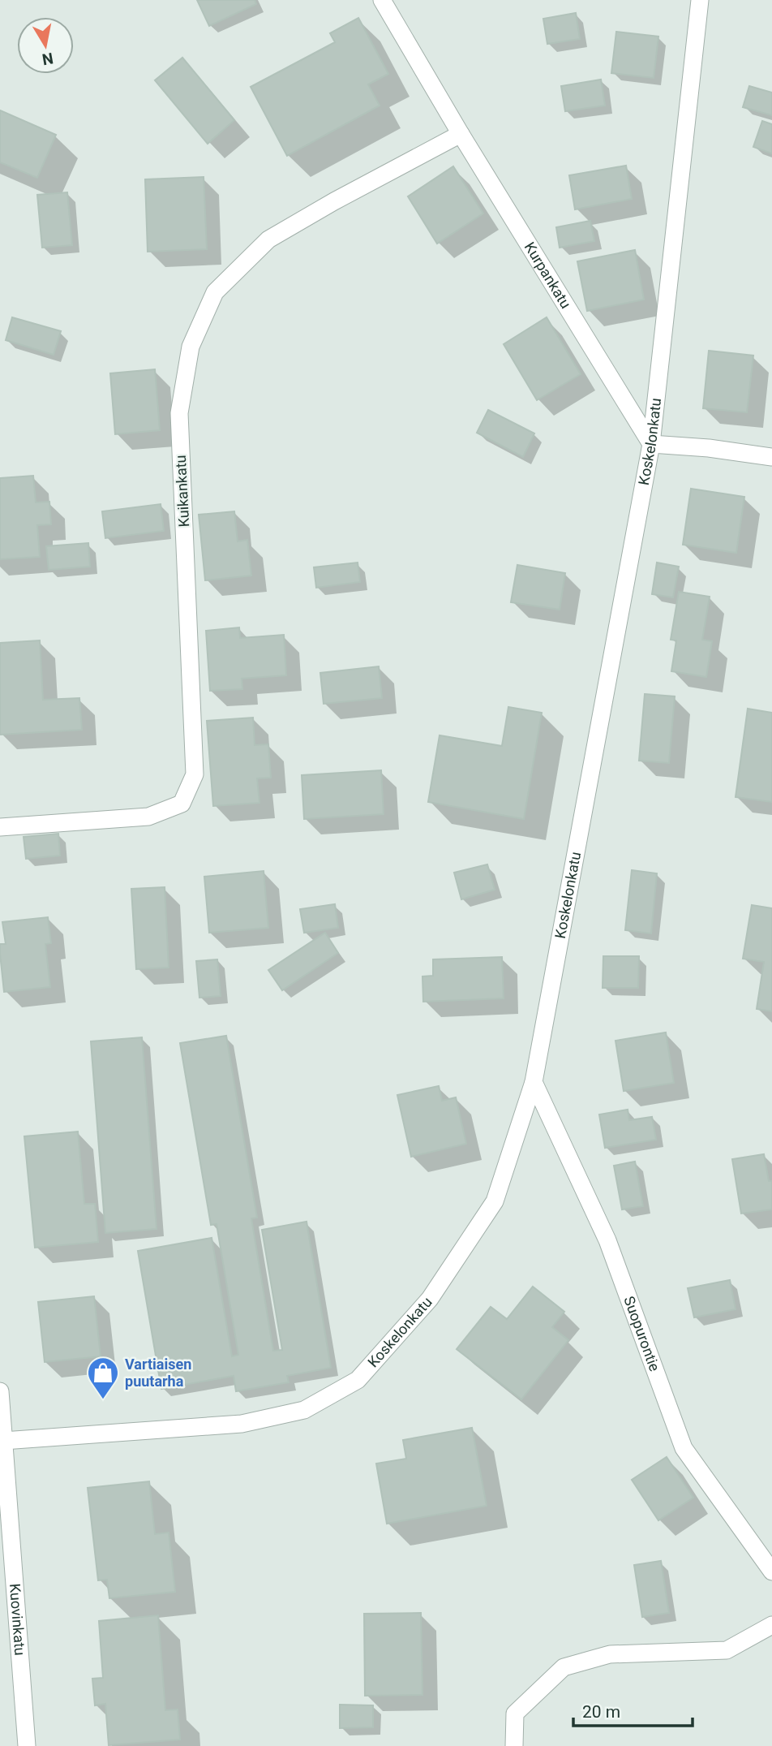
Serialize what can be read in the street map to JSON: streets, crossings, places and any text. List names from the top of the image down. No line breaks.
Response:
{"streets":{"street":["Kurpankatu","Koskelonkatu","Kuikankatu","Suopurontie","Kuovinkatu"]},"crossings":[["Kurpankatu","Koskelonkatu"],["Kurpankatu","Kuikankatu"],["Koskelonkatu","Suopurontie"],["Koskelonkatu","Kuovinkatu"]],"places":{"shop":["Vartiaisen puutarha"]},"scale_bar":"20 m","north":"bottom"}
